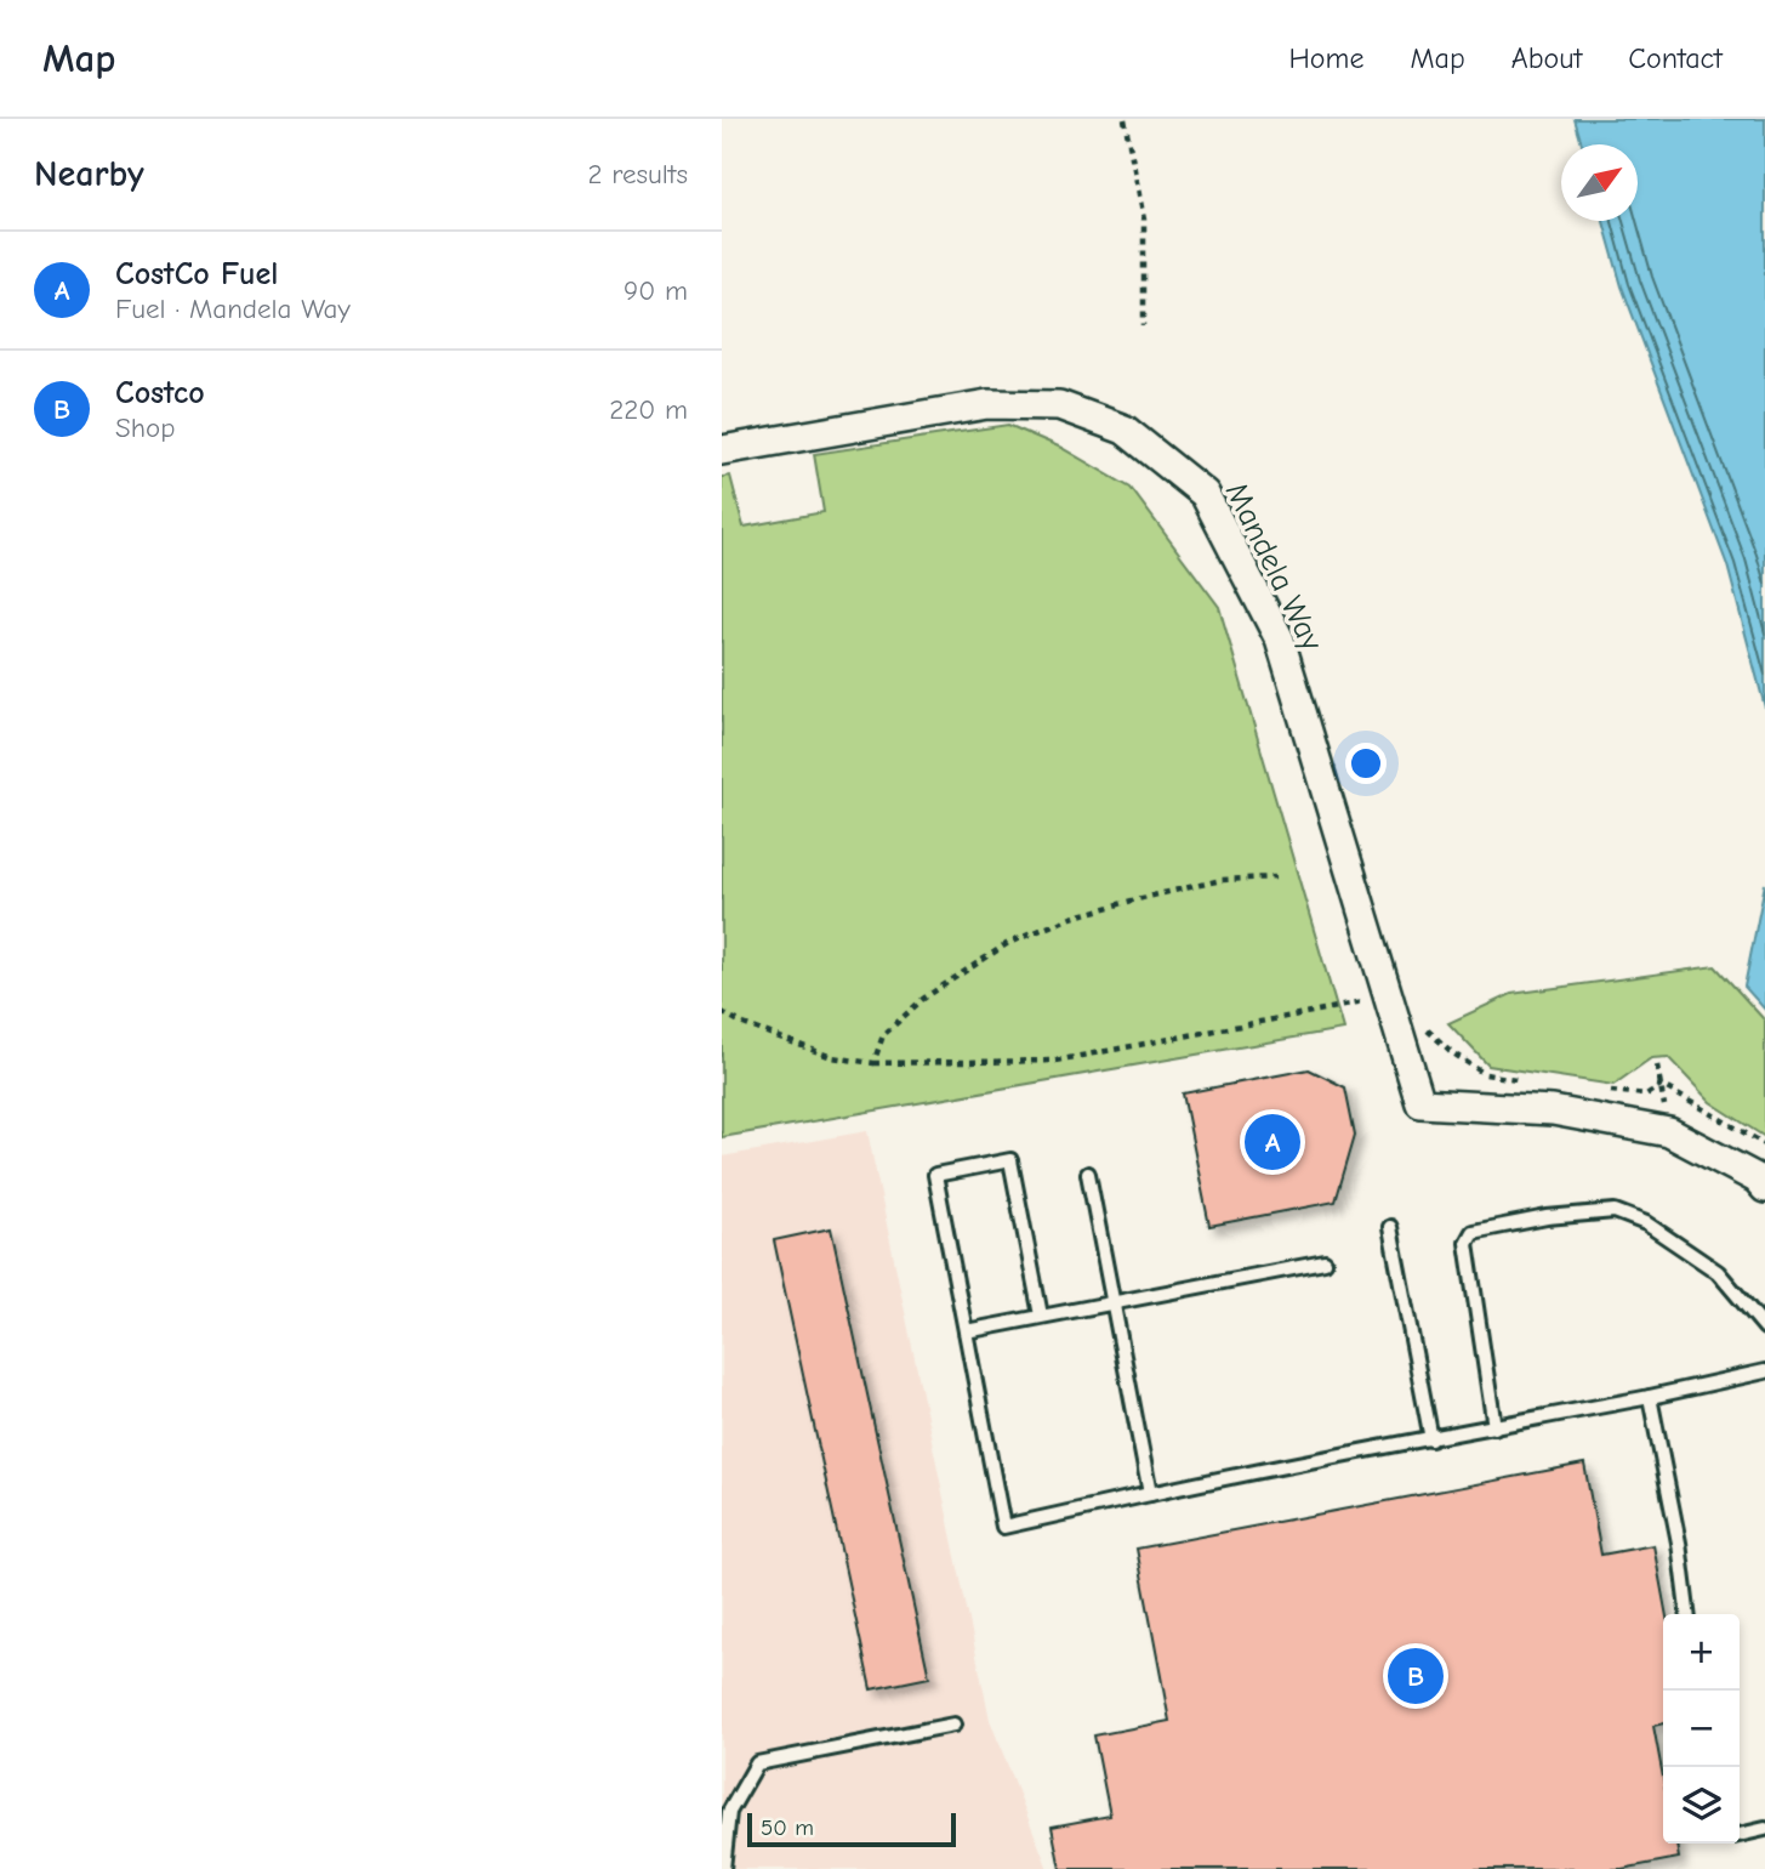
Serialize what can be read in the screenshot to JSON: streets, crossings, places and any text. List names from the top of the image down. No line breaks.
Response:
{"streets":{"street":["Mandela Way"]},"scale_bar":"50 m","north":"top right","page":{"header":"Map","nav":["Home","Map","About","Contact"],"heading":["Nearby","2 results"],"list":[{"mark":"A","name":"CostCo Fuel","note":"Fuel · Mandela Way","value":"90 m"},{"mark":"B","name":"Costco","note":"Shop","value":"220 m"}],"pins":["A","B"],"map_buttons":["+","−"],"scale":"50 m"}}
